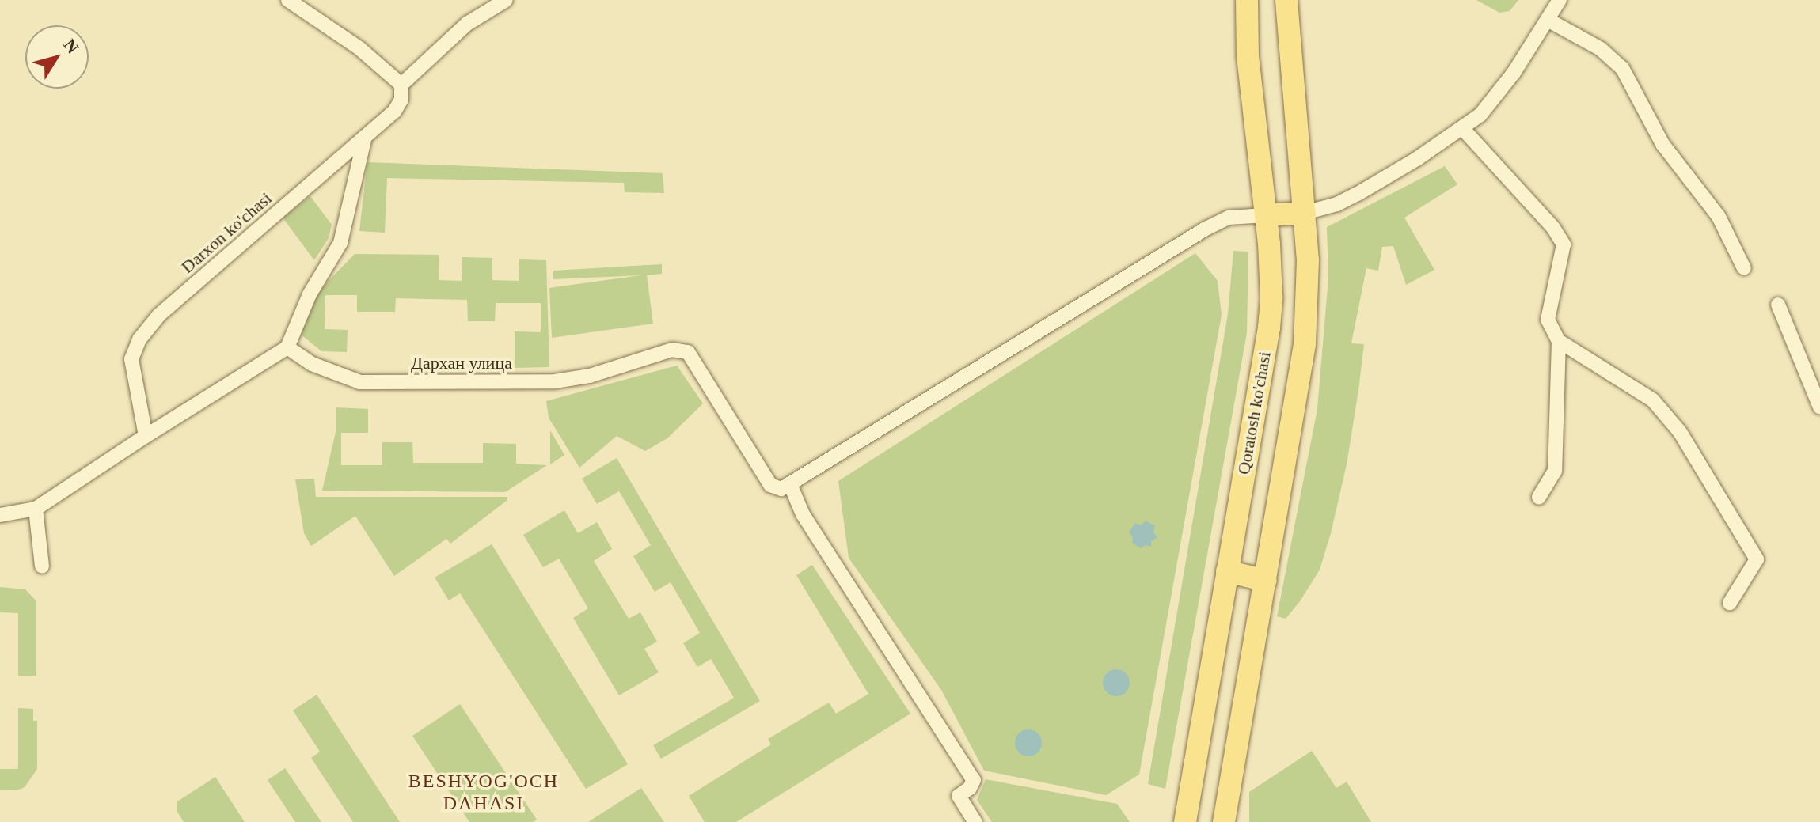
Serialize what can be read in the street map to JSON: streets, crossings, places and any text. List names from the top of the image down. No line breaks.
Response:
{"streets":{"main road":["Qoratosh ko'chasi"],"street":["Darxon ko'chasi","Дархан улица"]},"districts":["BESHYOG'OCH DAHASI"],"north":"top right"}
